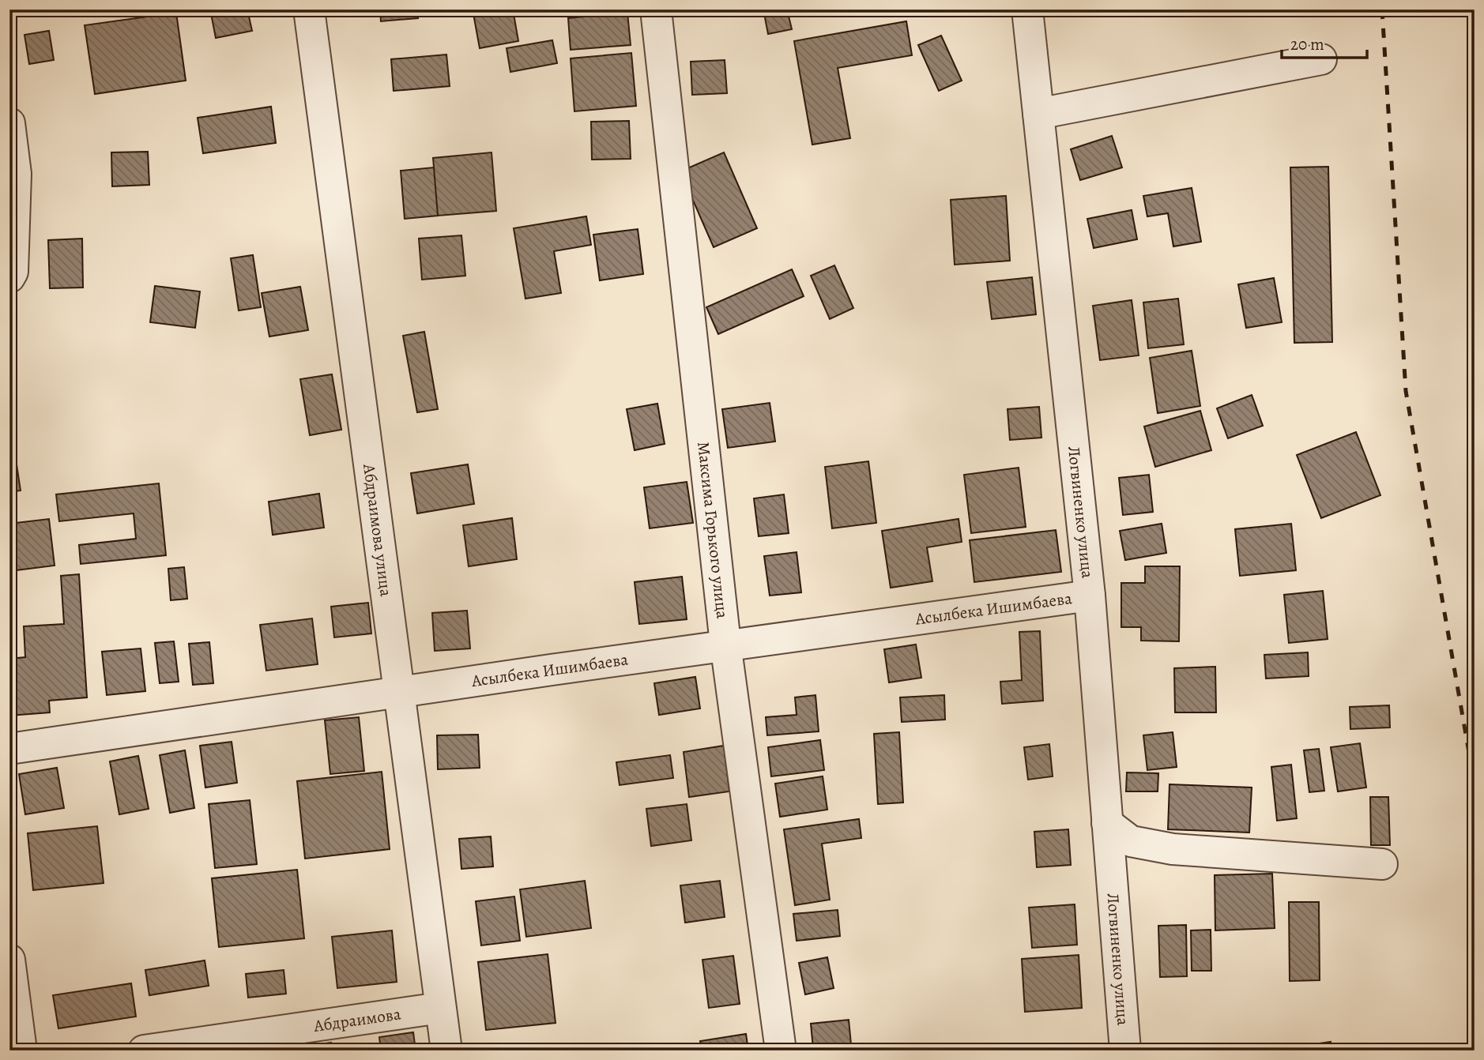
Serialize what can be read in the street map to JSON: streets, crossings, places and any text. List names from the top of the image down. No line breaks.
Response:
{"streets":{"street":["Логвиненко улица","Абдраимова улица","Максима Горького улица","Асылбека Ишимбаева","Абдраимова"]},"crossings":[["Логвиненко улица","Асылбека Ишимбаева"],["Абдраимова улица","Асылбека Ишимбаева"],["Абдраимова улица","Абдраимова"],["Максима Горького улица","Асылбека Ишимбаева"]],"scale_bar":"20 m"}
